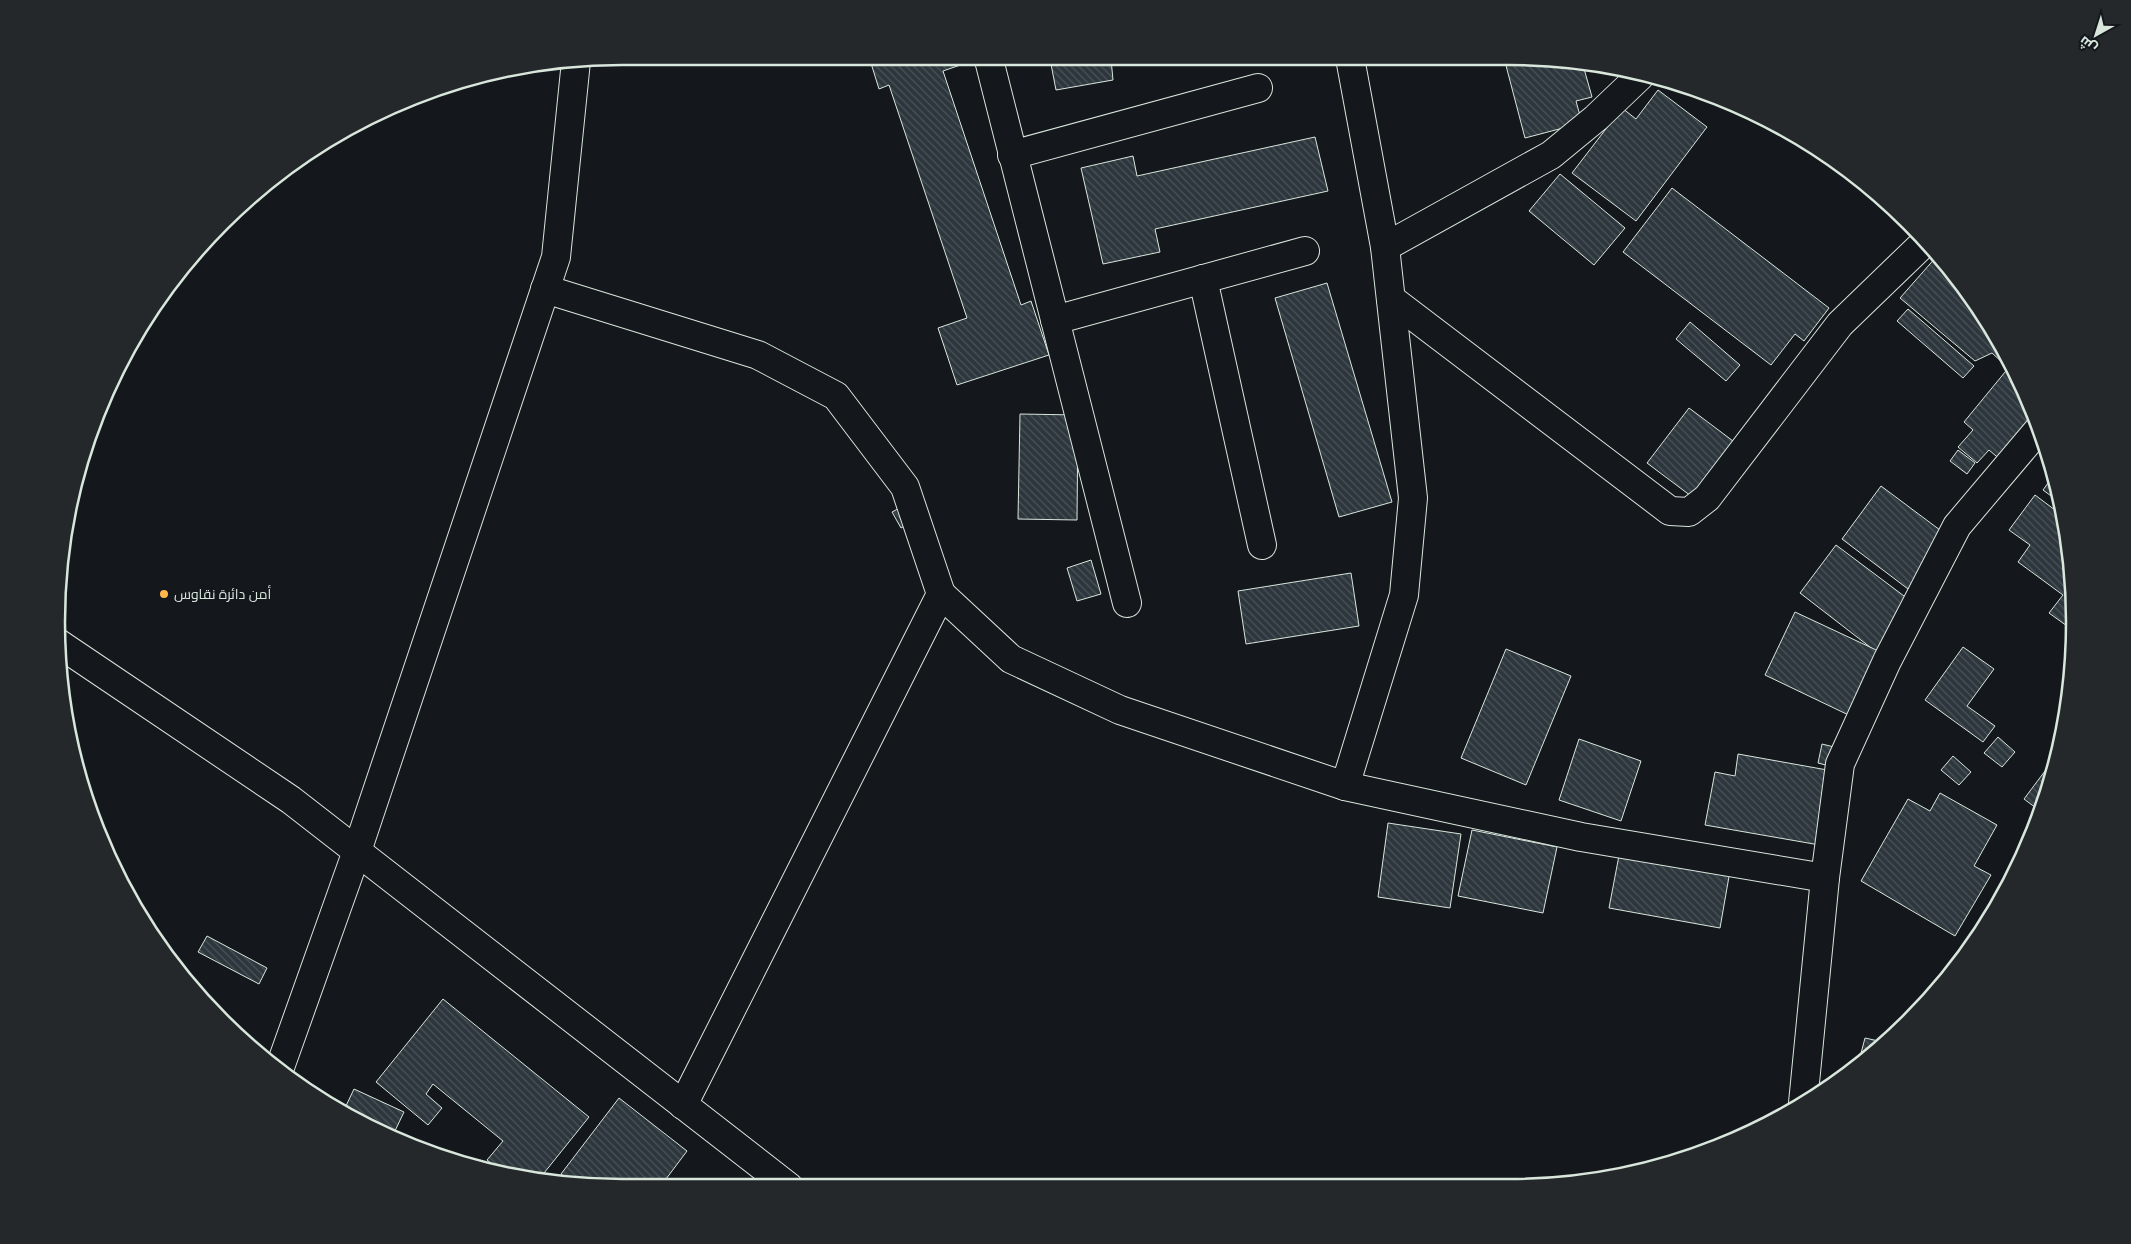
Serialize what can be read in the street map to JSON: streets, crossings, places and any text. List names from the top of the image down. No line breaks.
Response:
{"places":["أمن دائرة نقاوس"],"north":"bottom left"}
